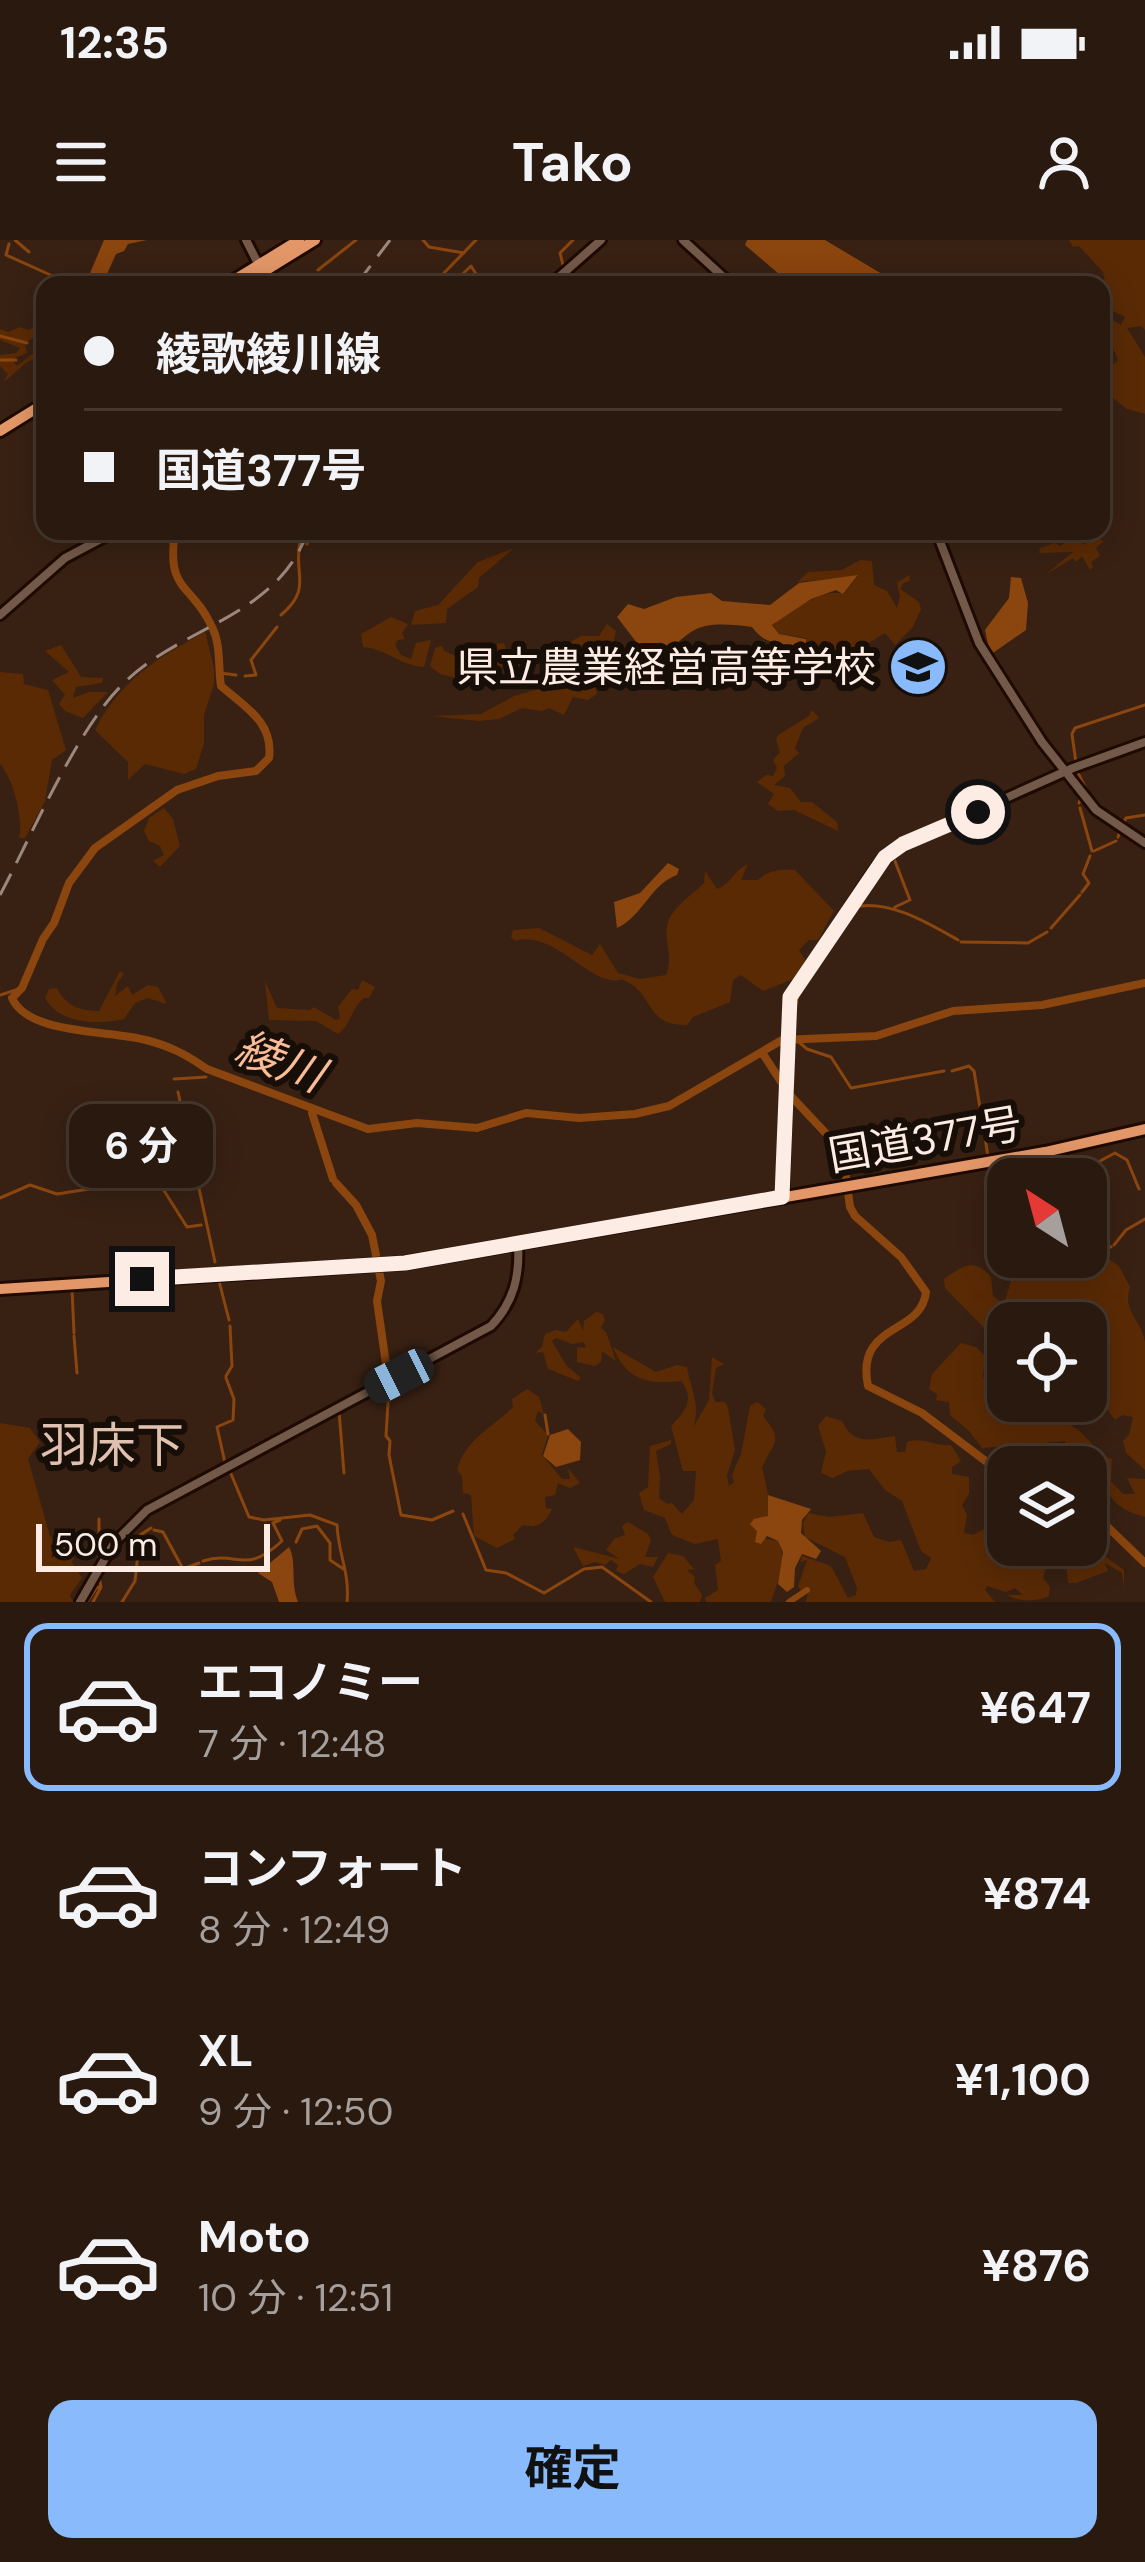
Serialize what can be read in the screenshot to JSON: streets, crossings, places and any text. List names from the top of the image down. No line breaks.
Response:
{"streets":{"highway":["国道377号"]},"districts":["羽床下"],"water":["綾川"],"places":{"school or university":["県立農業経営高等学校"]},"scale_bar":"500 m","north":"top left","page":{"status":"12:35","header":"Tako","banner":["綾歌綾川線","国道377号"],"bubble":"6 分","scale":"500 m","list":[{"name":"エコノミー","note":"7 分 · 12:48","value":"¥647"},{"name":"コンフォート","note":"8 分 · 12:49","value":"¥874"},{"name":"XL","note":"9 分 · 12:50","value":"¥1,100"},{"name":"Moto","note":"10 分 · 12:51","value":"¥876"}],"buttons":"確定"}}
